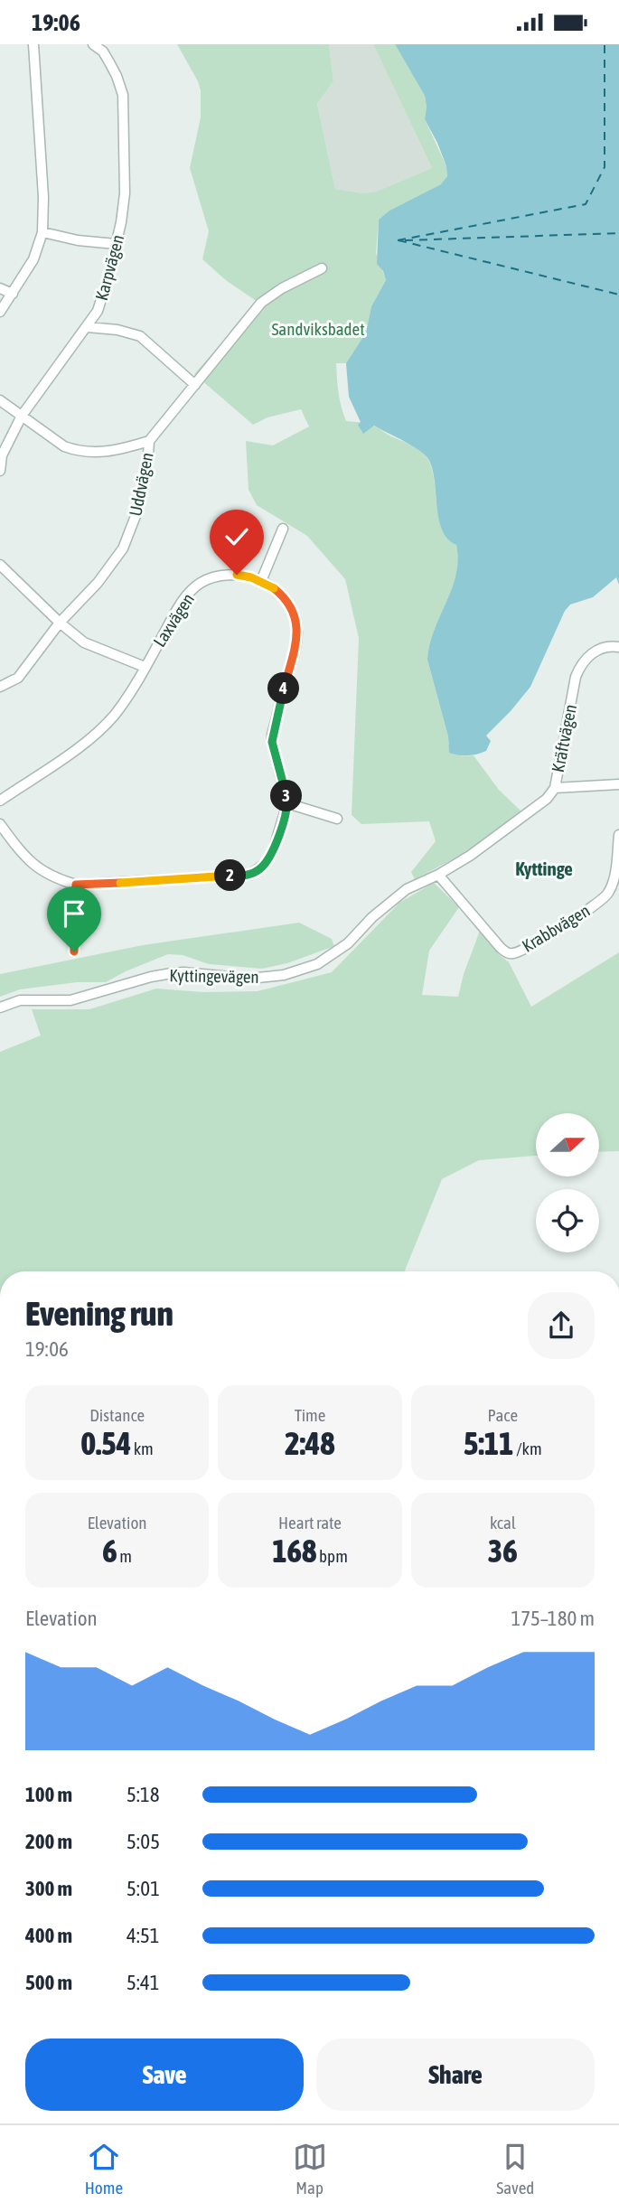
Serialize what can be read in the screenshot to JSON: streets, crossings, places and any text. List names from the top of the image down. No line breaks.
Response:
{"streets":{"street":["Karpvägen","Uddvägen","Laxvägen","Kräftvägen","Krabbvägen","Kyttingevägen"]},"crossings":[["Kräftvägen","Krabbvägen"],["Kräftvägen","Kyttingevägen"],["Krabbvägen","Kyttingevägen"]],"districts":["Kyttinge"],"parks":["Sandviksbadet"],"north":"right","page":{"status":"19:06","pins":["4","3","2"],"heading":["Evening run","19:06"],"stats":[["Distance","0.54 km"],["Time","2:48"],["Pace","5:11 /km"],["Elevation","6 m"],["Heart rate","168 bpm"],["kcal","36"]],"chart":["Elevation","175–180 m"],"list":[{"name":"100 m","note":"5:18"},{"name":"200 m","note":"5:05"},{"name":"300 m","note":"5:01"},{"name":"400 m","note":"4:51"},{"name":"500 m","note":"5:41"}],"buttons":["Save","Share"],"tabs":["Home","Map","Saved"]}}
